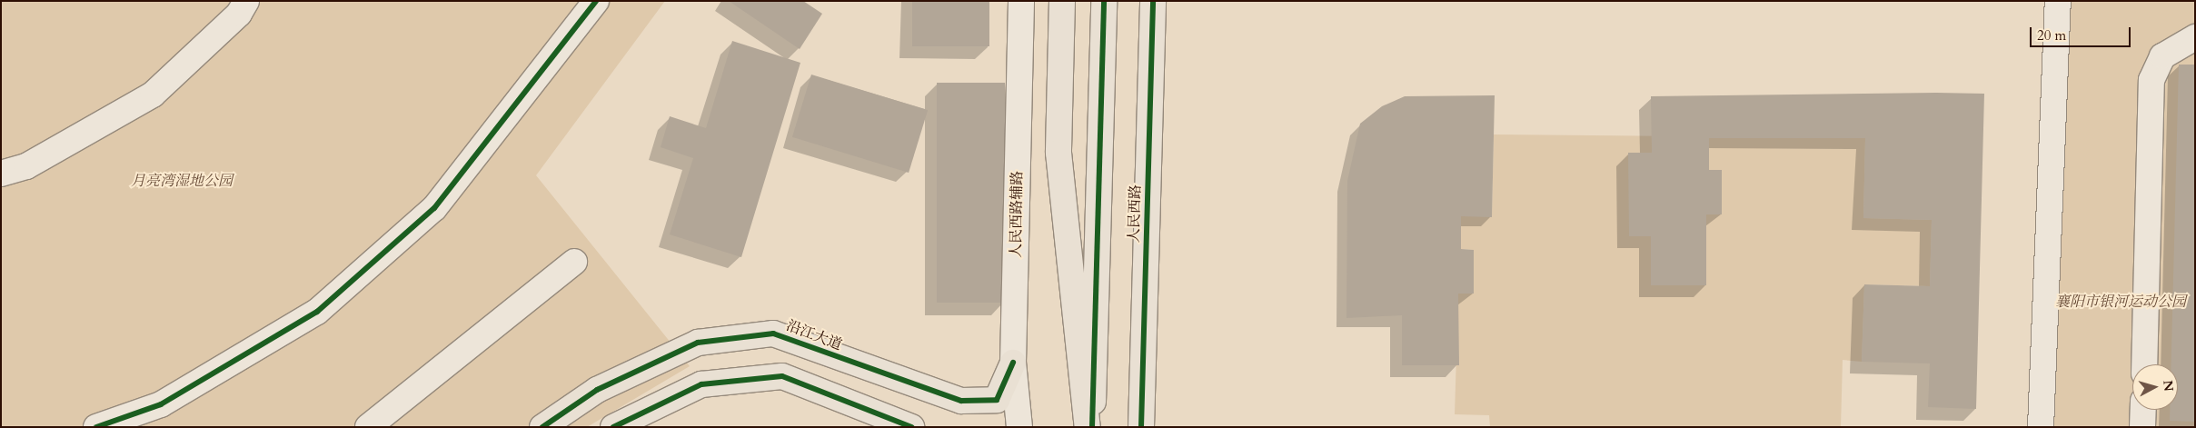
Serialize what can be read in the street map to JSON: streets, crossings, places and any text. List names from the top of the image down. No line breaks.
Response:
{"streets":{"main road":["人民西路","沿江大道"],"street":["人民西路辅路"]},"crossings":[["人民西路辅路","沿江大道"]],"parks":["月亮湾湿地公园","襄阳市银河运动公园"],"scale_bar":"20 m","north":"right"}
